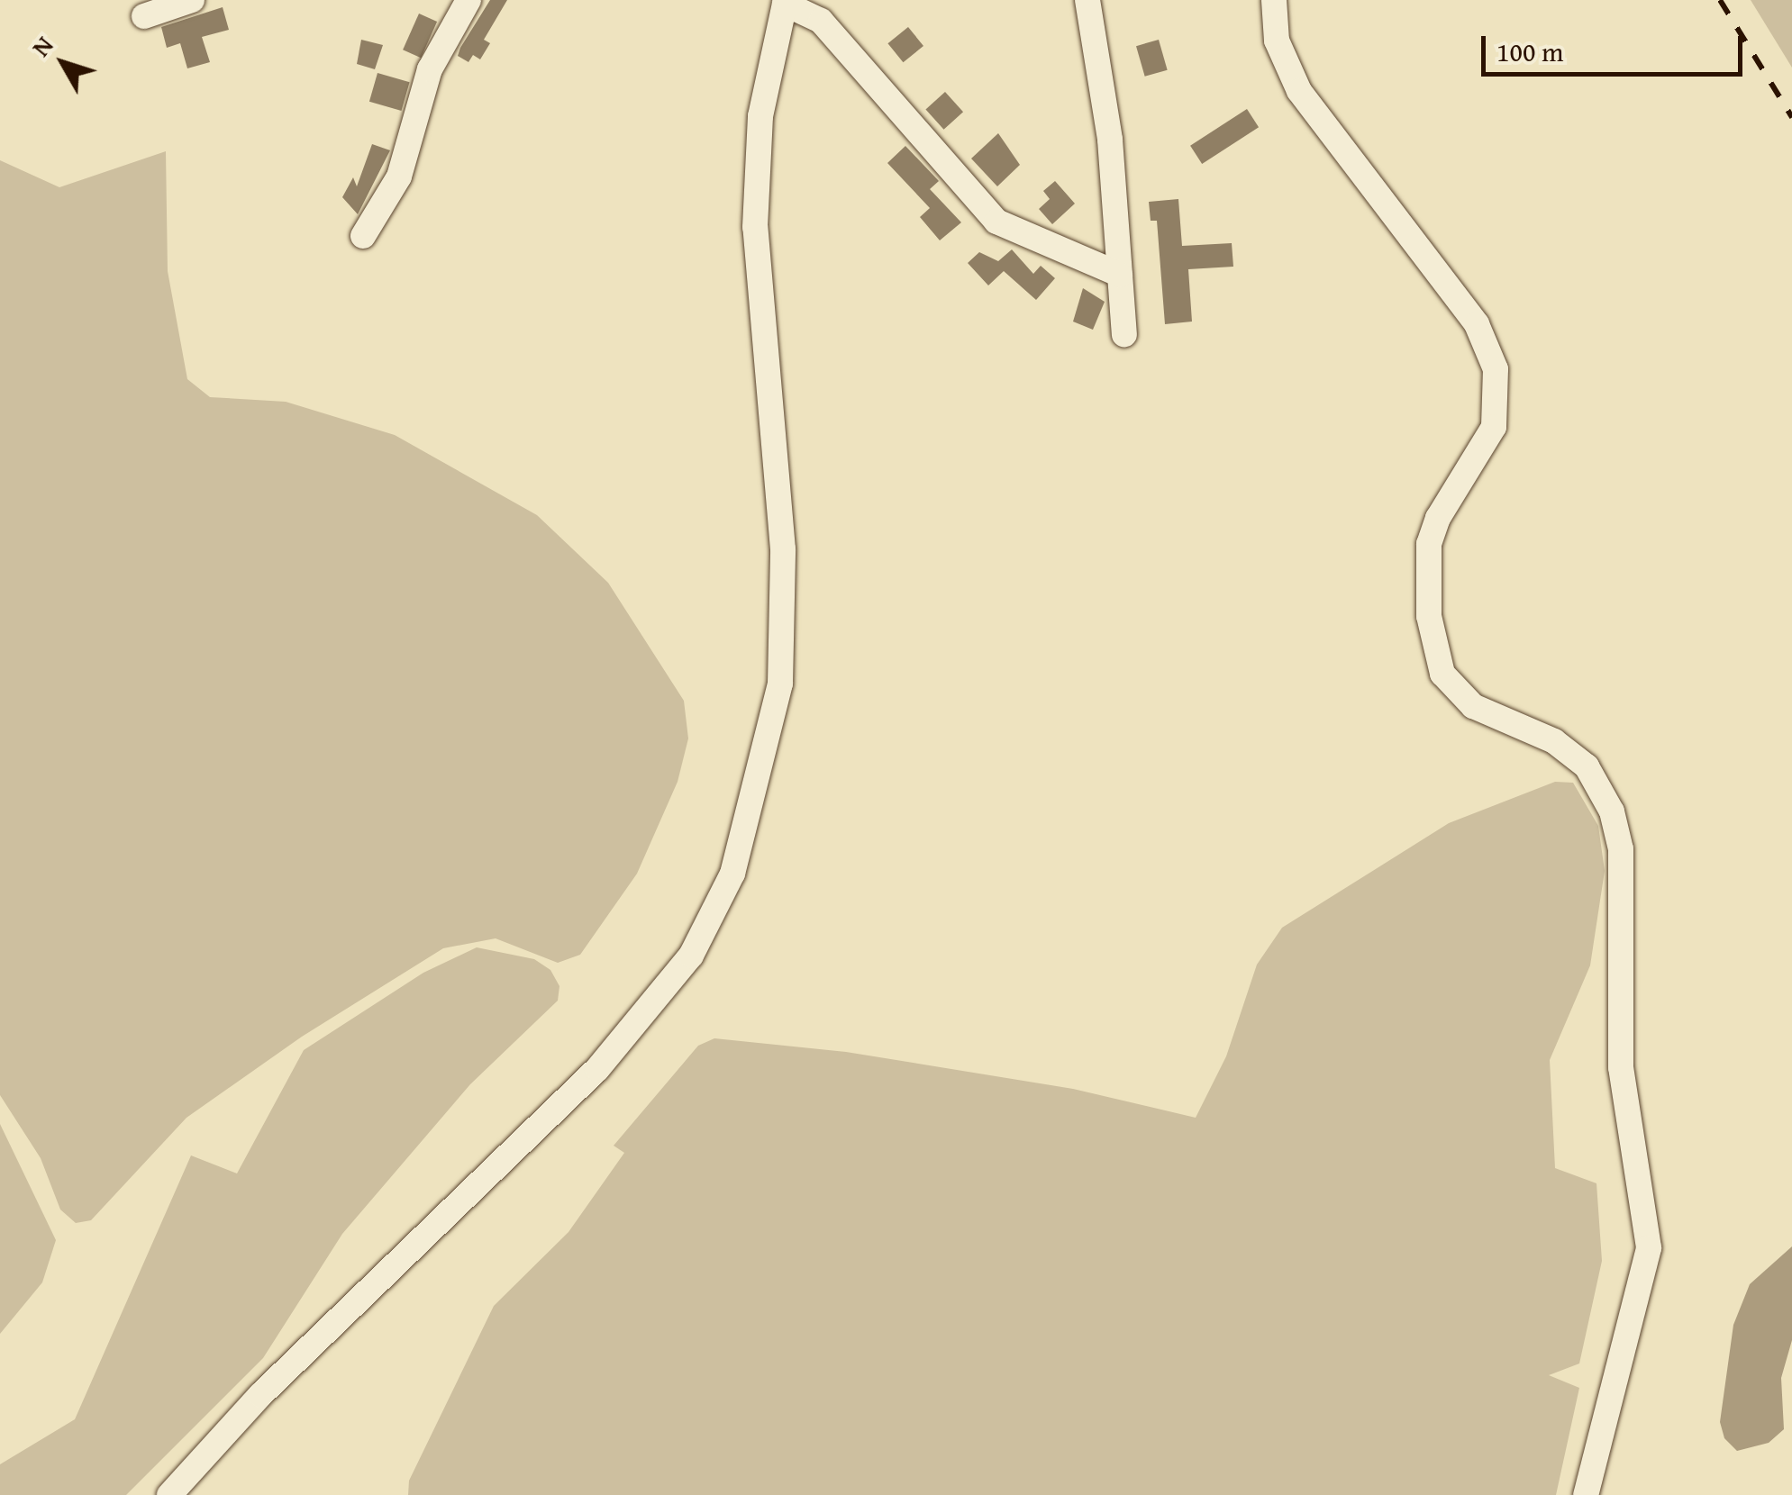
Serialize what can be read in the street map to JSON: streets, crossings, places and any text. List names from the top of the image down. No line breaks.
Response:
{"scale_bar":"100 m","north":"top left"}
